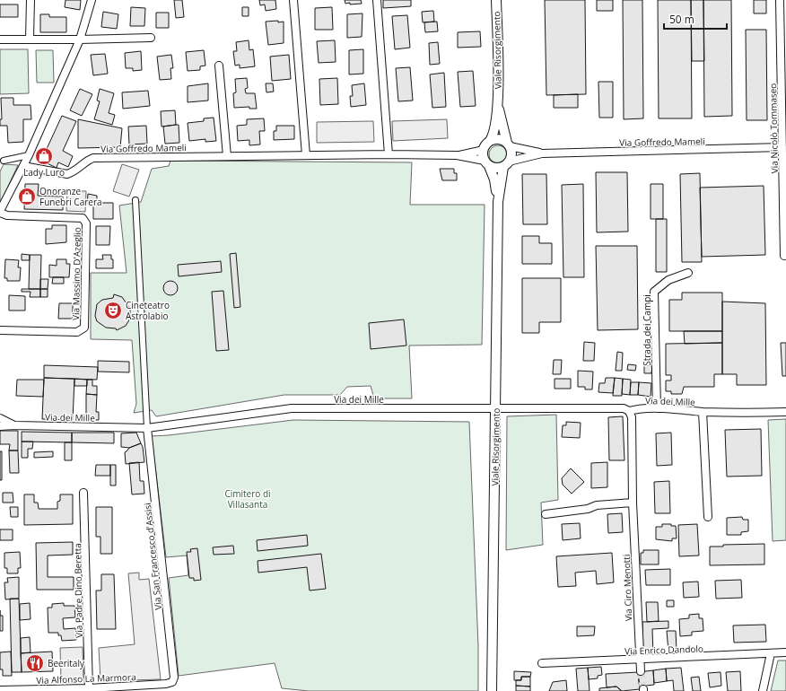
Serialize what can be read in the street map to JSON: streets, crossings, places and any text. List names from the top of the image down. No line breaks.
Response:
{"streets":{"street":["Viale Risorgimento","Via Nicolò Tommaseo","Via Goffredo Mameli","Via Massimo D'Azeglio","Strada dei Campi","Via dei Mille","Via San Francesco d'Assisi","Via Ciro Menotti","Via Padre Dino Beretta","Via Enrico Dandolo","Via Alfonso La Marmora"]},"crossings":[["Viale Risorgimento","Via Goffredo Mameli"],["Viale Risorgimento","Via dei Mille"],["Via Nicolò Tommaseo","Via Goffredo Mameli"],["Strada dei Campi","Via dei Mille"],["Via dei Mille","Via San Francesco d'Assisi"],["Via dei Mille","Via Ciro Menotti"],["Via San Francesco d'Assisi","Via Alfonso La Marmora"],["Via Ciro Menotti","Via Enrico Dandolo"],["Via Padre Dino Beretta","Via Alfonso La Marmora"]],"parks":["Cimitero di Villasanta"],"places":{"shop":["Lady Luro","Onoranze Funebri Carera"],"theatre":["Cineteatro Astrolabio"],"restaurant":["Beeritaly"]},"scale_bar":"50 m"}
